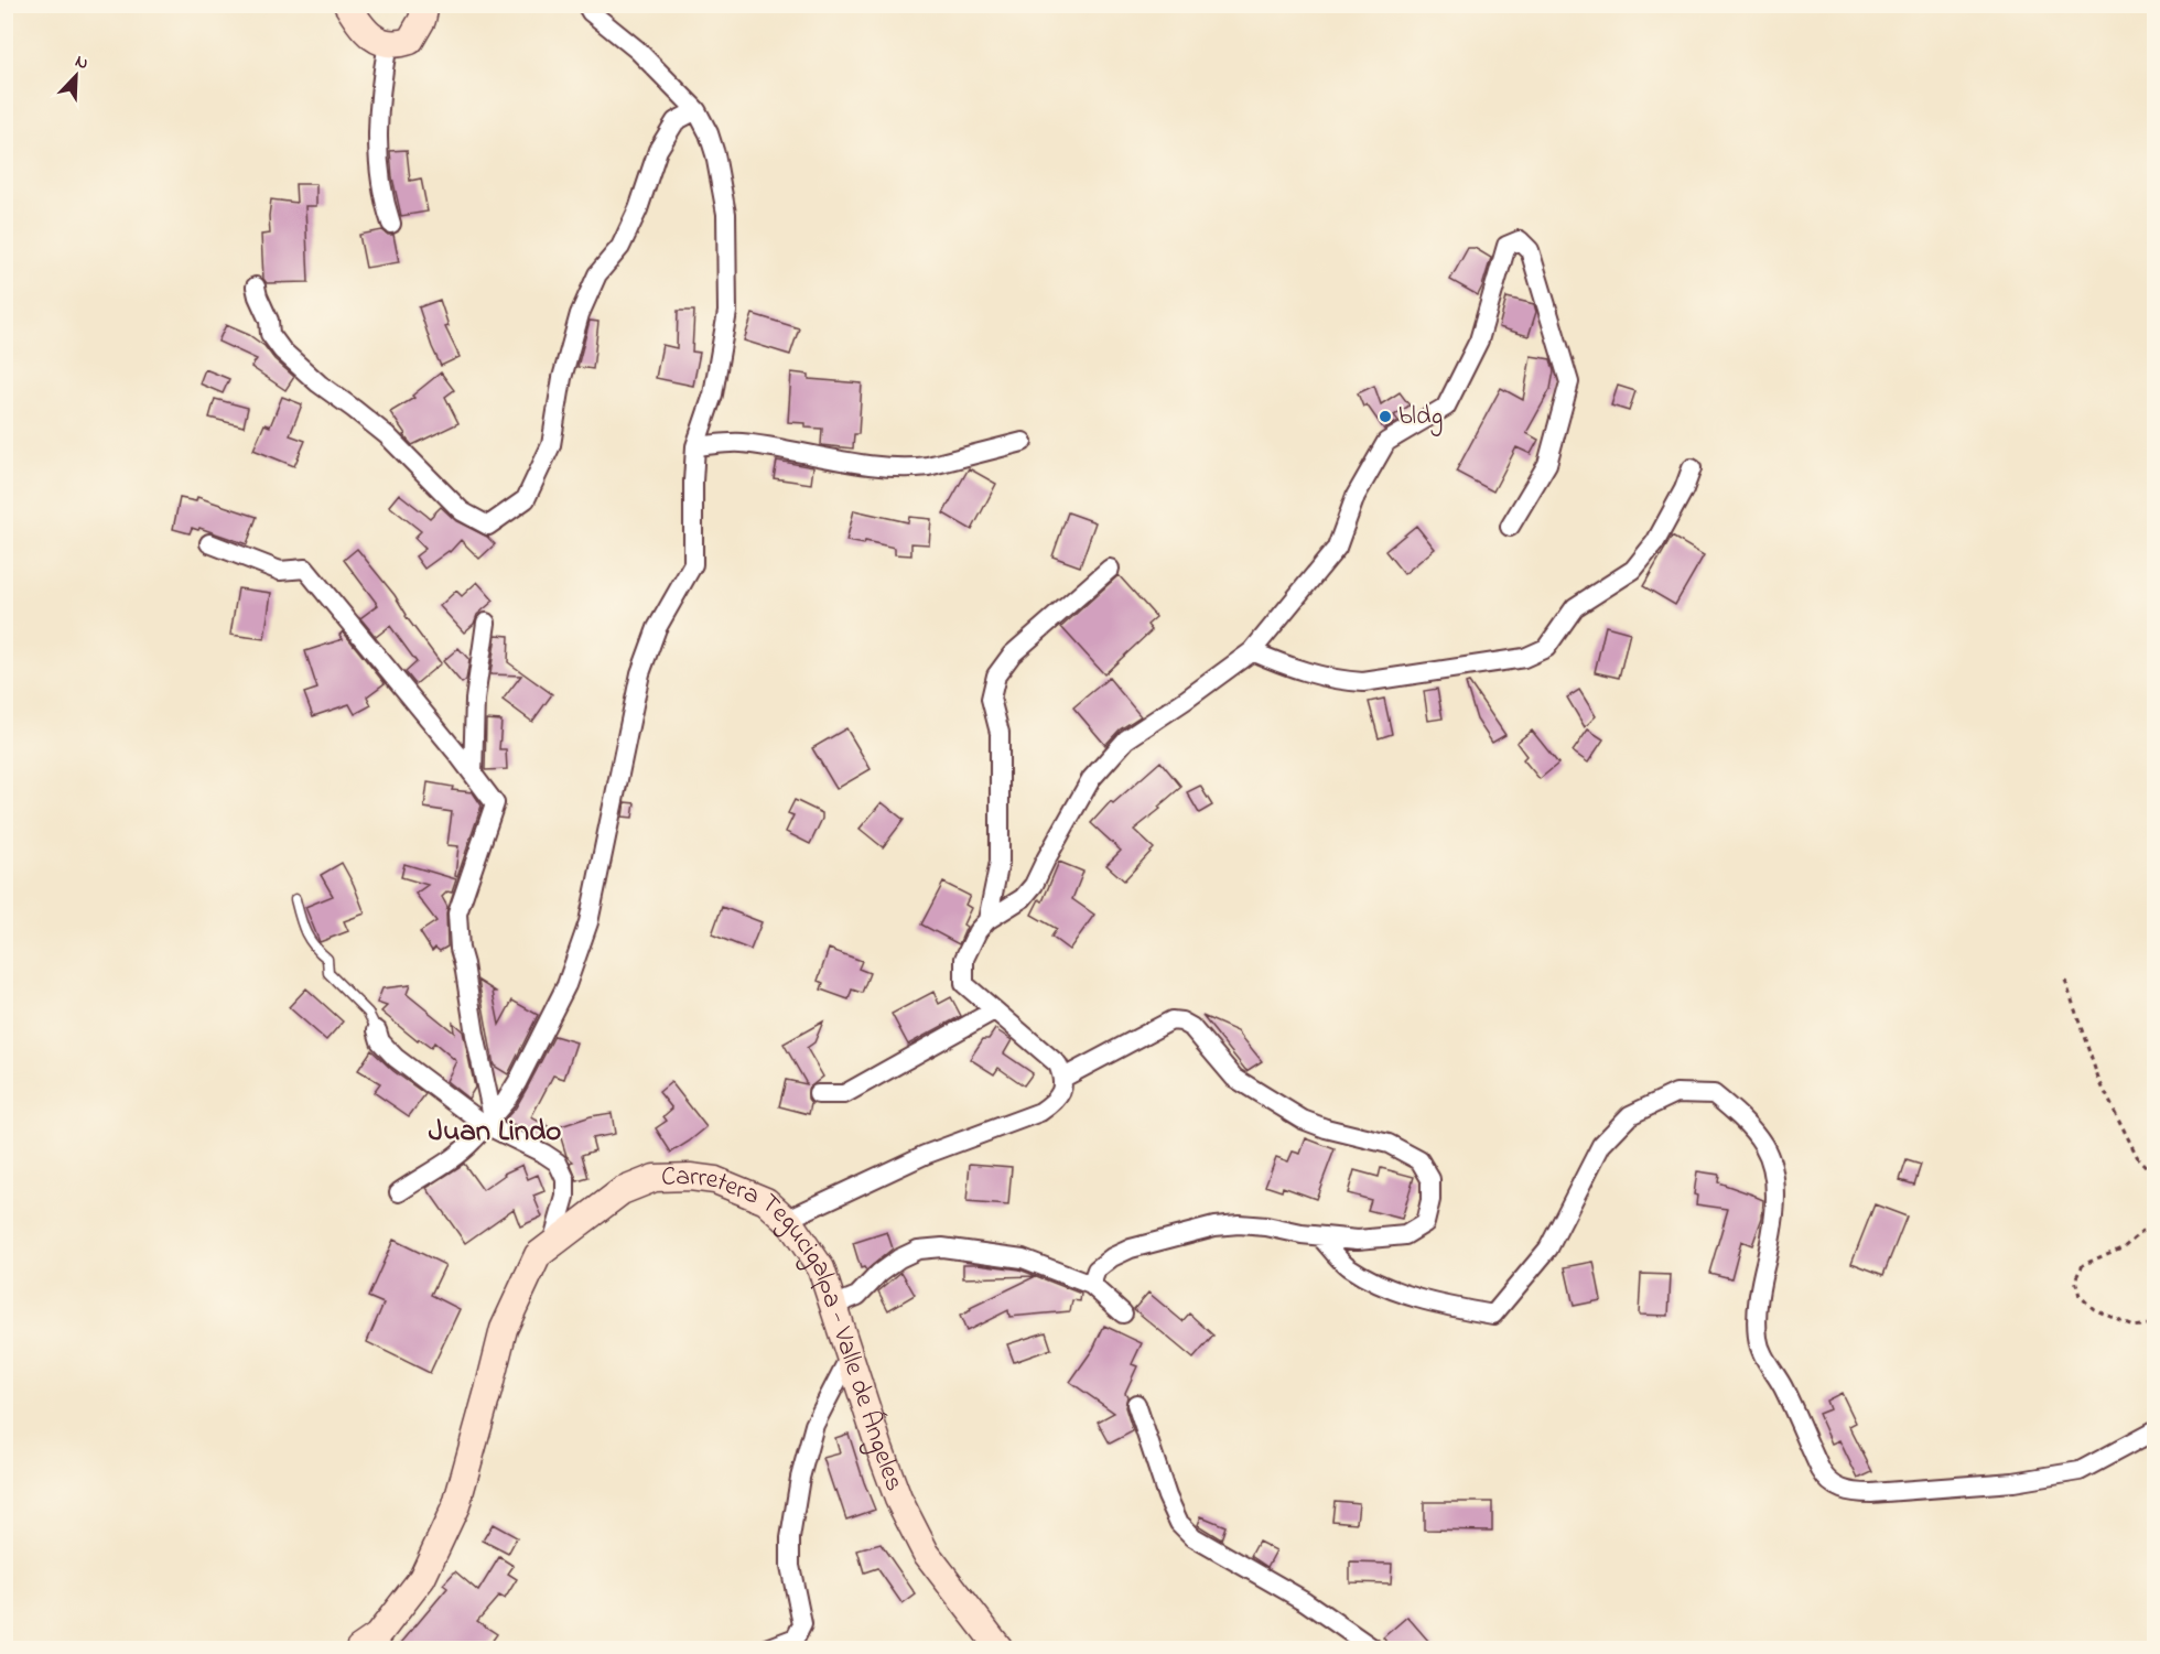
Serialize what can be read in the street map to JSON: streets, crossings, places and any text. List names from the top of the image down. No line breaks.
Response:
{"streets":{"main road":["Carretera Tegucigalpa - Valle de Ángeles"]},"districts":["Juan Lindo"],"places":["bldg"],"north":"top right"}
